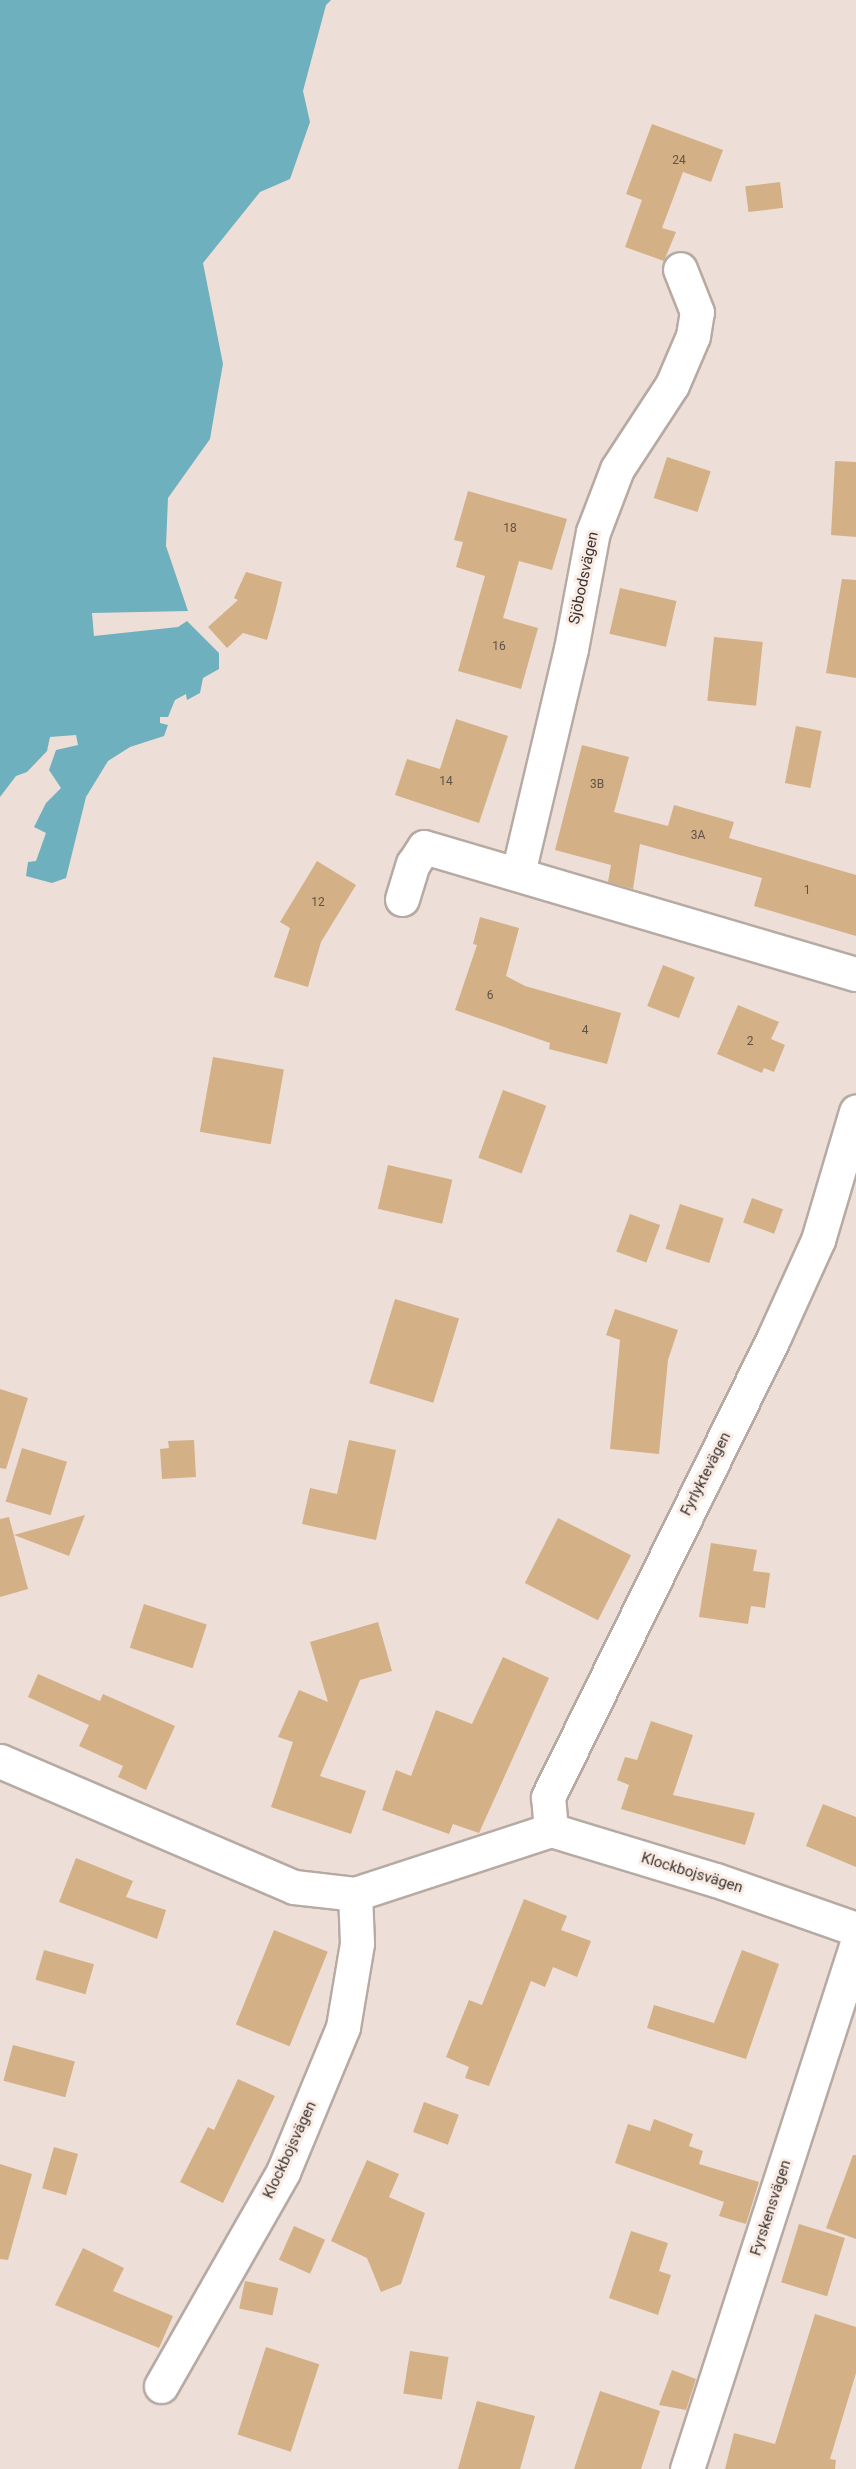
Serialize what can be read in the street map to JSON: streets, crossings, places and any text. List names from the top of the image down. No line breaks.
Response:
{"streets":{"street":["Sjöbodsvägen","Fyrlyktevägen","Klockbojsvägen","Fyrskensvägen"]},"crossings":[["Fyrlyktevägen","Klockbojsvägen"]],"house_numbers":["24","18","16","14","3B","3A","1","12","6","4","2"]}
